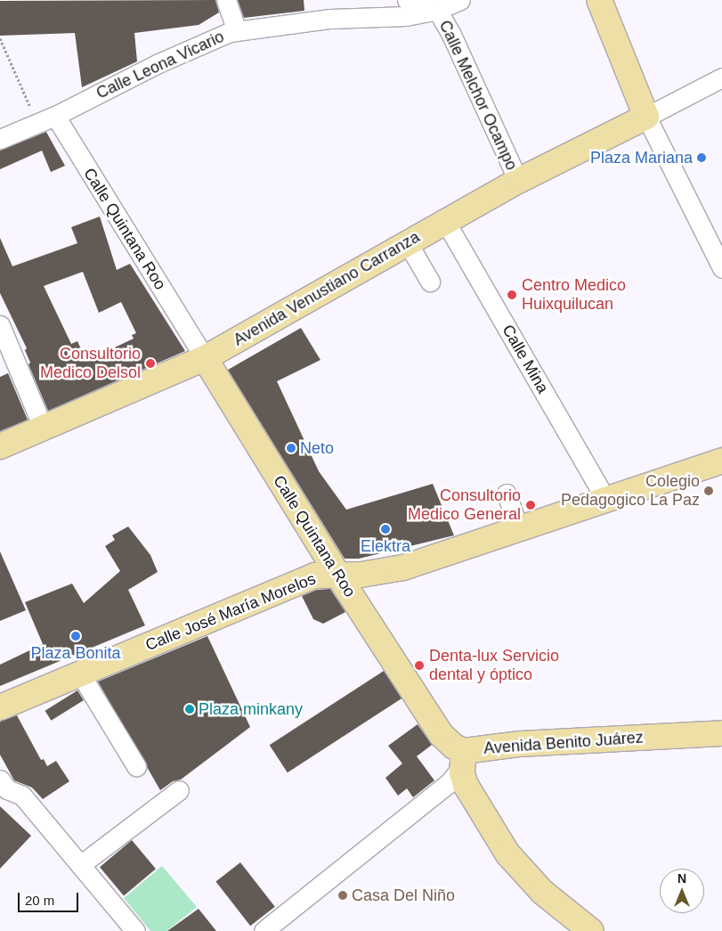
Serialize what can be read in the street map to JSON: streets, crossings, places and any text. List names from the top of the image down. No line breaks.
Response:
{"streets":{"main road":["Calle Quintana Roo","Avenida Venustiano Carranza","Calle José María Morelos","Avenida Benito Juárez"],"street":["Calle Leona Vicario","Calle Melchor Ocampo","Calle Mina"]},"crossings":[["Calle Leona Vicario","Calle Melchor Ocampo"],["Calle Leona Vicario","Calle Quintana Roo"],["Calle Melchor Ocampo","Avenida Venustiano Carranza"],["Calle Quintana Roo","Avenida Venustiano Carranza"],["Calle Quintana Roo","Calle José María Morelos"],["Calle Quintana Roo","Avenida Benito Juárez"],["Avenida Venustiano Carranza","Calle Mina"],["Calle Mina","Calle José María Morelos"]],"places":["Plaza Mariana","Centro Medico Huixquilucan","Consultorio Medico Delsol","Neto","Colegio Pedagogico La Paz","Consultorio Medico General","Elektra","Plaza Bonita","Denta-lux Servicio dental y óptico","Plaza minkany","Casa Del Niño"],"scale_bar":"20 m","north":"top"}
